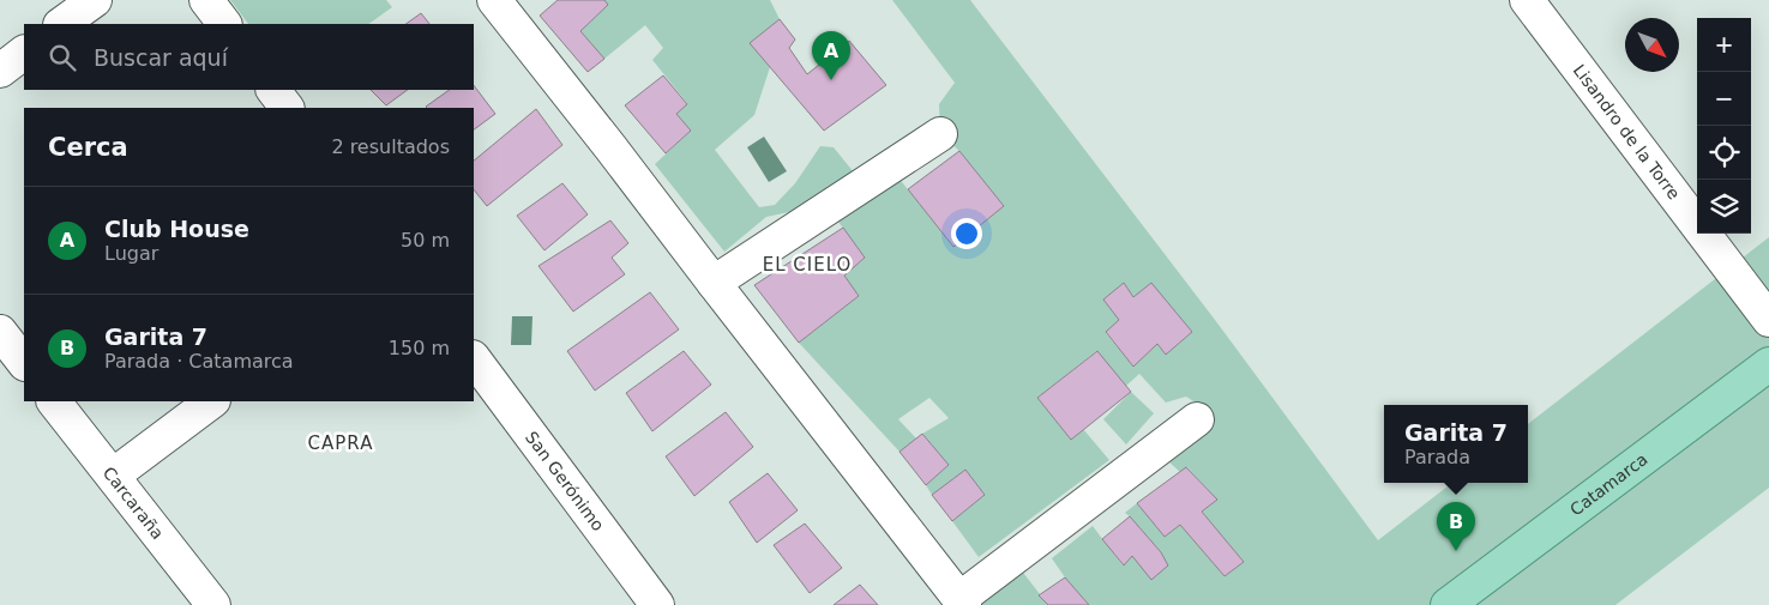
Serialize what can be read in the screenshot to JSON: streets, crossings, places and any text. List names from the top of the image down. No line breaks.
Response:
{"streets":{"main road":["Catamarca"],"street":["Lisandro de la Torre","San Gerónimo","Carcaraña"]},"districts":["EL CIELO","CAPRA"],"north":"bottom right","page":{"map_buttons":["+","−"],"search":"Buscar aquí","pins":["A","B"],"heading":["Cerca","2 resultados"],"list":[{"mark":"A","name":"Club House","note":"Lugar","value":"50 m"},{"mark":"B","name":"Garita 7","note":"Parada · Catamarca","value":"150 m"}],"popup":["Garita 7","Parada"]}}
